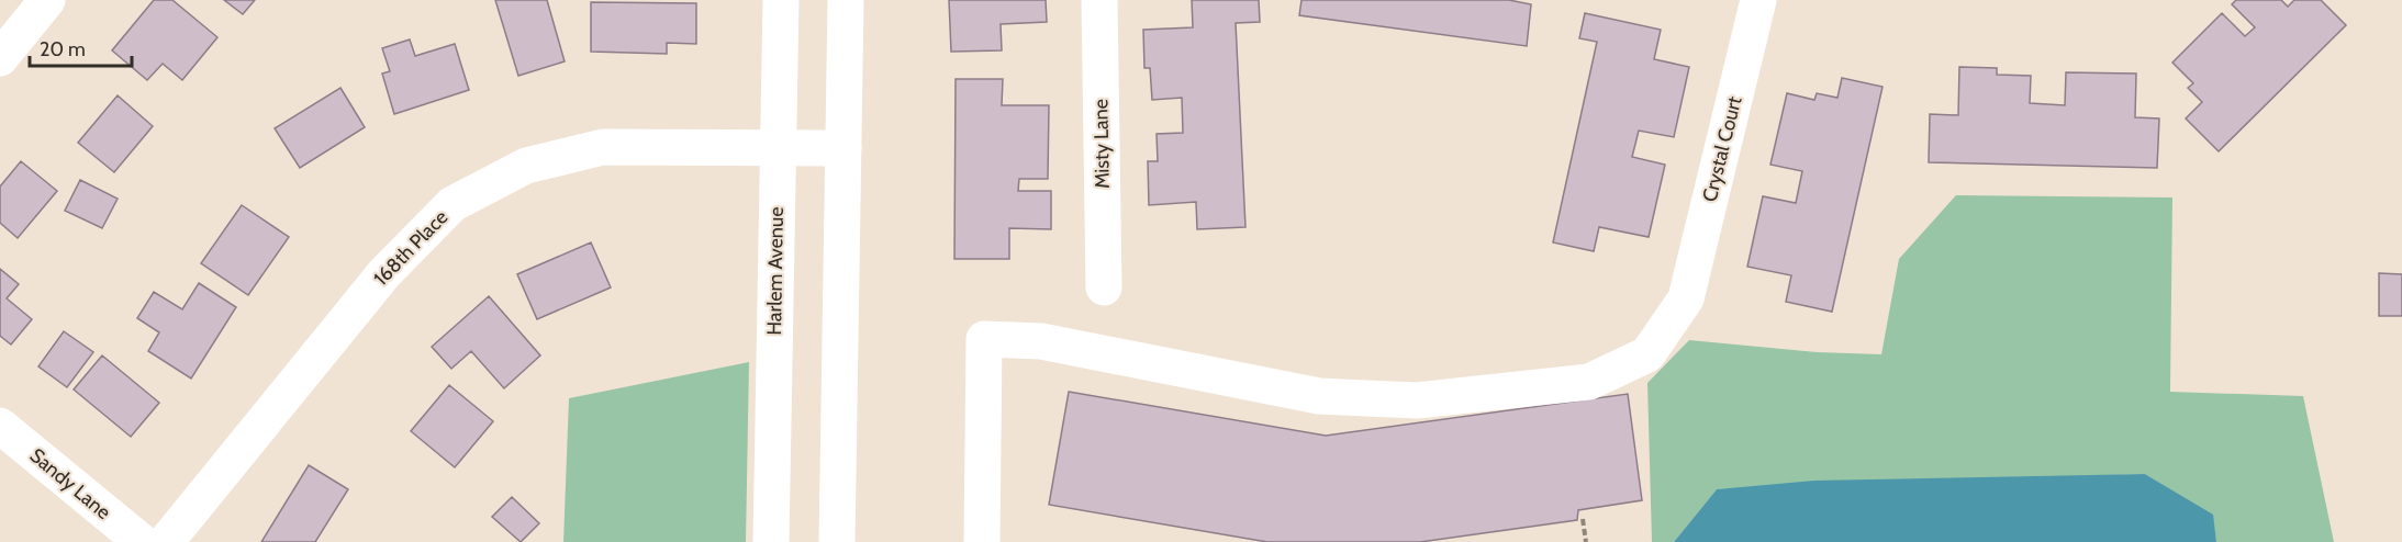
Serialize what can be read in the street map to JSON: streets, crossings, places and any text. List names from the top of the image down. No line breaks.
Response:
{"streets":{"street":["Misty Lane","Crystal Court","168th Place","Harlem Avenue","Sandy Lane"]},"crossings":[["168th Place","Harlem Avenue"]],"scale_bar":"20 m"}
